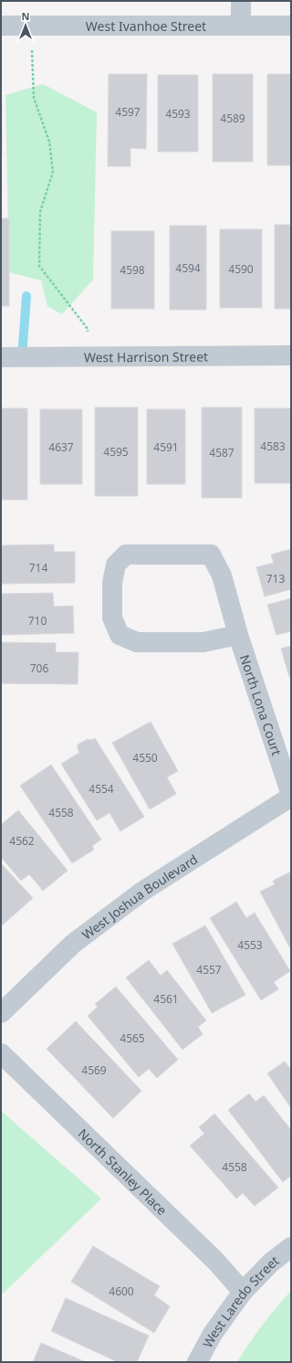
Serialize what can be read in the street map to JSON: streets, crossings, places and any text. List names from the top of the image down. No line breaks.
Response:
{"streets":{"street":["West Ivanhoe Street","West Harrison Street","North Lona Court","West Joshua Boulevard","North Stanley Place","West Laredo Street"]},"crossings":[["North Lona Court","West Joshua Boulevard"],["North Stanley Place","West Laredo Street"]],"house_numbers":["4597","4593","4589","4594","4590","4598","4583","4637","4591","4595","4587","714","713","710","706","4550","4554","4558","4562","4553","4557","4561","4565","4569","4558","4600"],"north":"top"}
